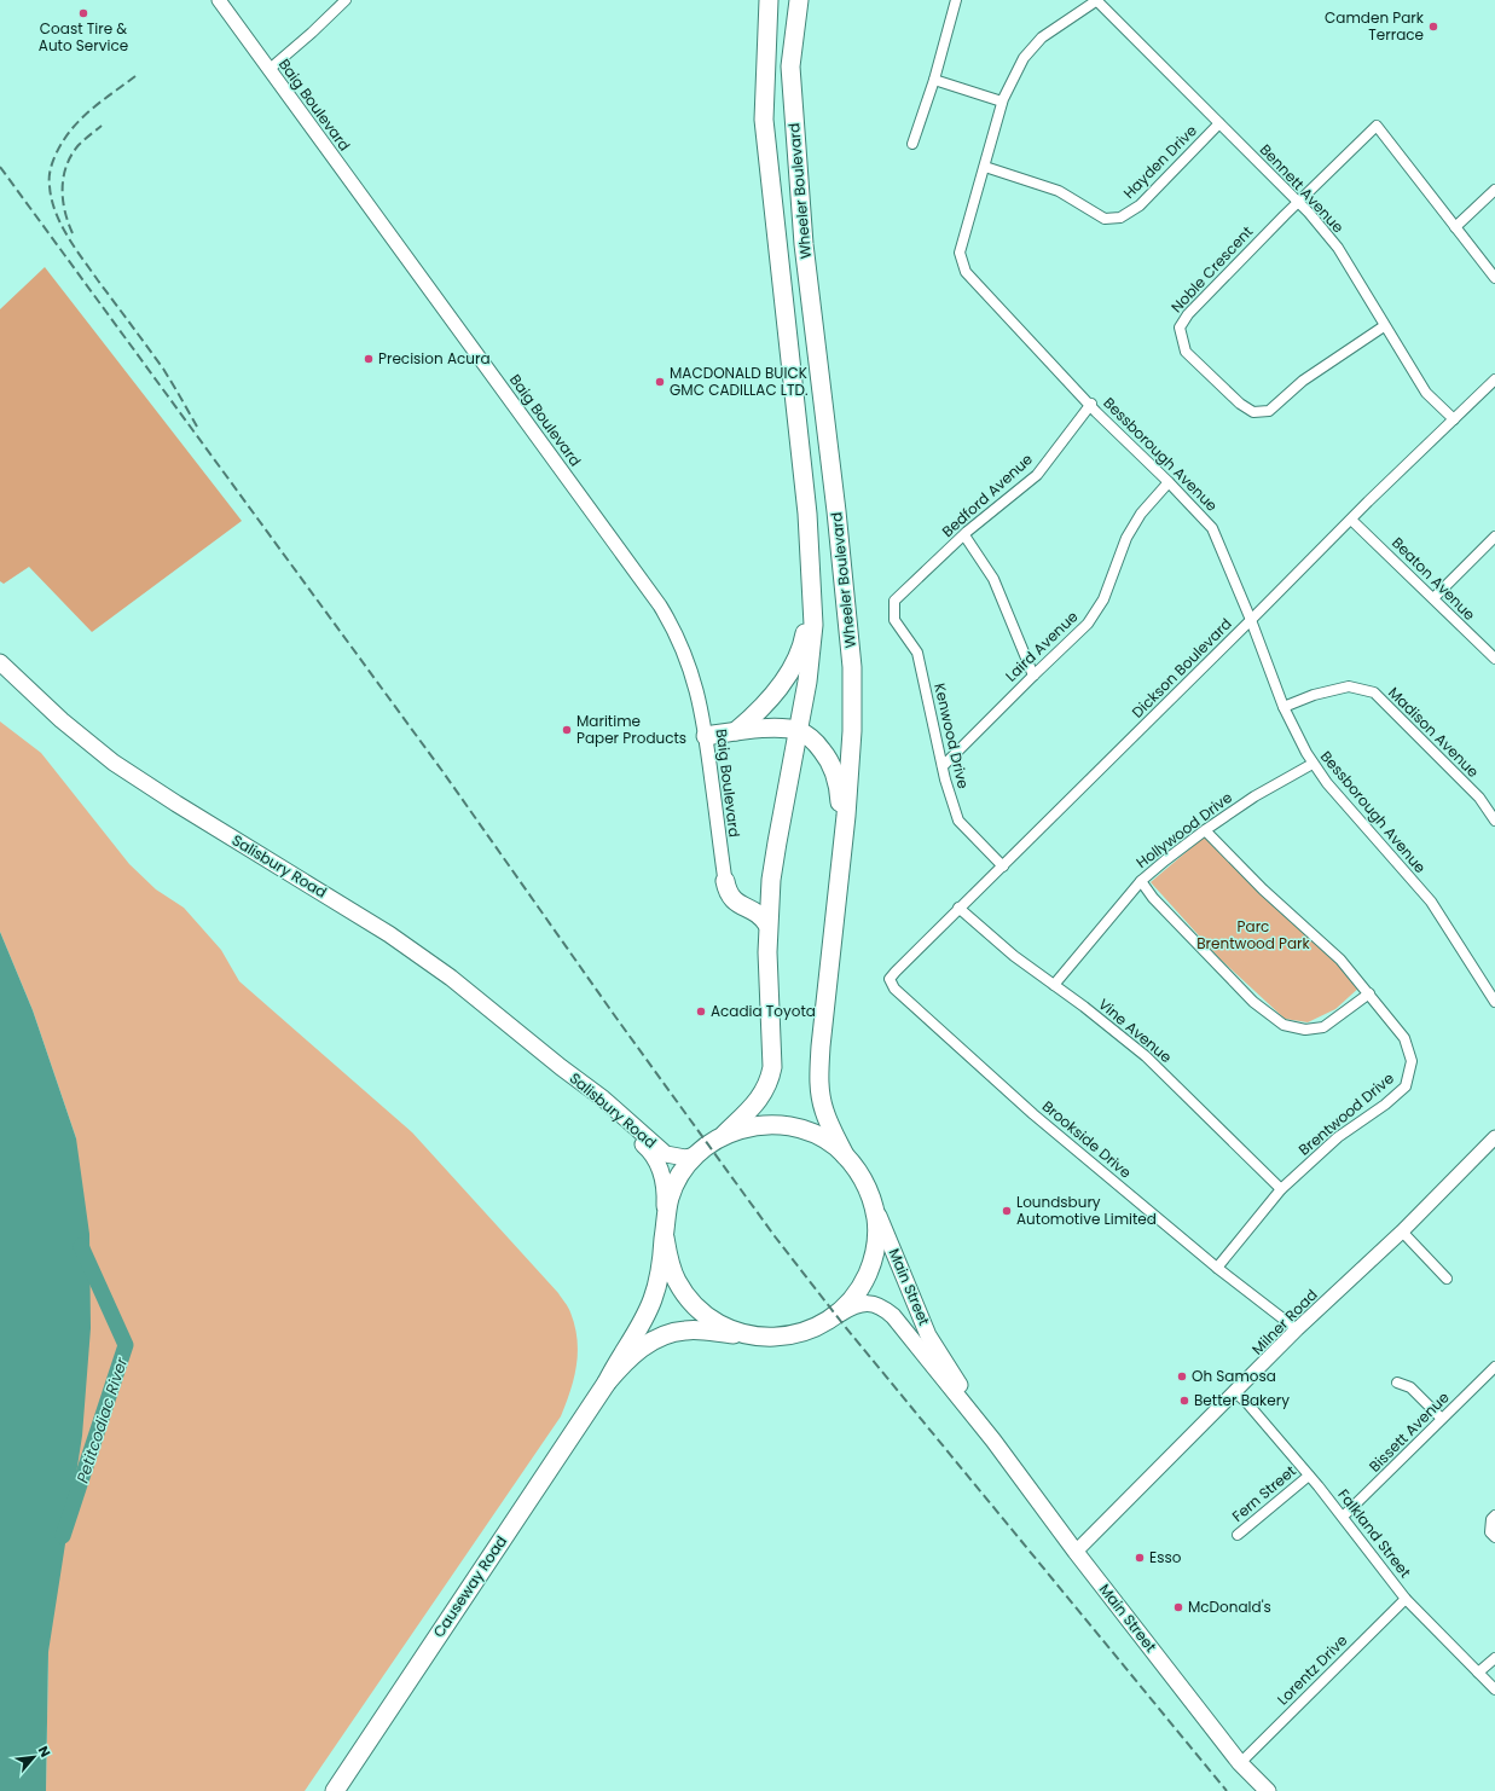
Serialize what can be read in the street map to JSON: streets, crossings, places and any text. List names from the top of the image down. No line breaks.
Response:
{"streets":{"highway":["Wheeler Boulevard","Causeway Road"],"main road":["Salisbury Road","Main Street"],"street":["Baig Boulevard","Hayden Drive","Bennett Avenue","Noble Crescent","Bessborough Avenue","Bedford Avenue","Beaton Avenue","Laird Avenue","Dickson Boulevard","Madison Avenue","Kenwood Drive","Hollywood Drive","Vine Avenue","Brentwood Drive","Brookside Drive","Milner Road","Bissett Avenue","Fern Street","Falkland Street","Lorentz Drive"]},"crossings":[["Hayden Drive","Bennett Avenue"],["Hayden Drive","Bessborough Avenue"],["Bennett Avenue","Noble Crescent"],["Bennett Avenue","Bessborough Avenue"],["Bennett Avenue","Dickson Boulevard"],["Bessborough Avenue","Bedford Avenue"],["Bessborough Avenue","Laird Avenue"],["Bessborough Avenue","Dickson Boulevard"],["Bessborough Avenue","Madison Avenue"],["Bessborough Avenue","Hollywood Drive"],["Bedford Avenue","Kenwood Drive"],["Beaton Avenue","Dickson Boulevard"],["Laird Avenue","Kenwood Drive"],["Dickson Boulevard","Kenwood Drive"],["Dickson Boulevard","Vine Avenue"],["Dickson Boulevard","Brookside Drive"],["Hollywood Drive","Vine Avenue"],["Hollywood Drive","Brentwood Drive"],["Vine Avenue","Brentwood Drive"],["Brentwood Drive","Brookside Drive"],["Brookside Drive","Milner Road"],["Main Street","Milner Road"],["Main Street","Lorentz Drive"],["Milner Road","Falkland Street"],["Bissett Avenue","Falkland Street"],["Fern Street","Falkland Street"],["Falkland Street","Lorentz Drive"]],"water":["Petitcodiac River"],"parks":["Parc Brentwood Park"],"places":["Coast Tire & Auto Service","Camden Park Terrace","Precision Acura","MACDONALD BUICK GMC CADILLAC LTD.","Maritime Paper Products","Acadia Toyota","Loundsbury Automotive Limited","Oh Samosa","Better Bakery","Esso","McDonald's"],"north":"top right"}
